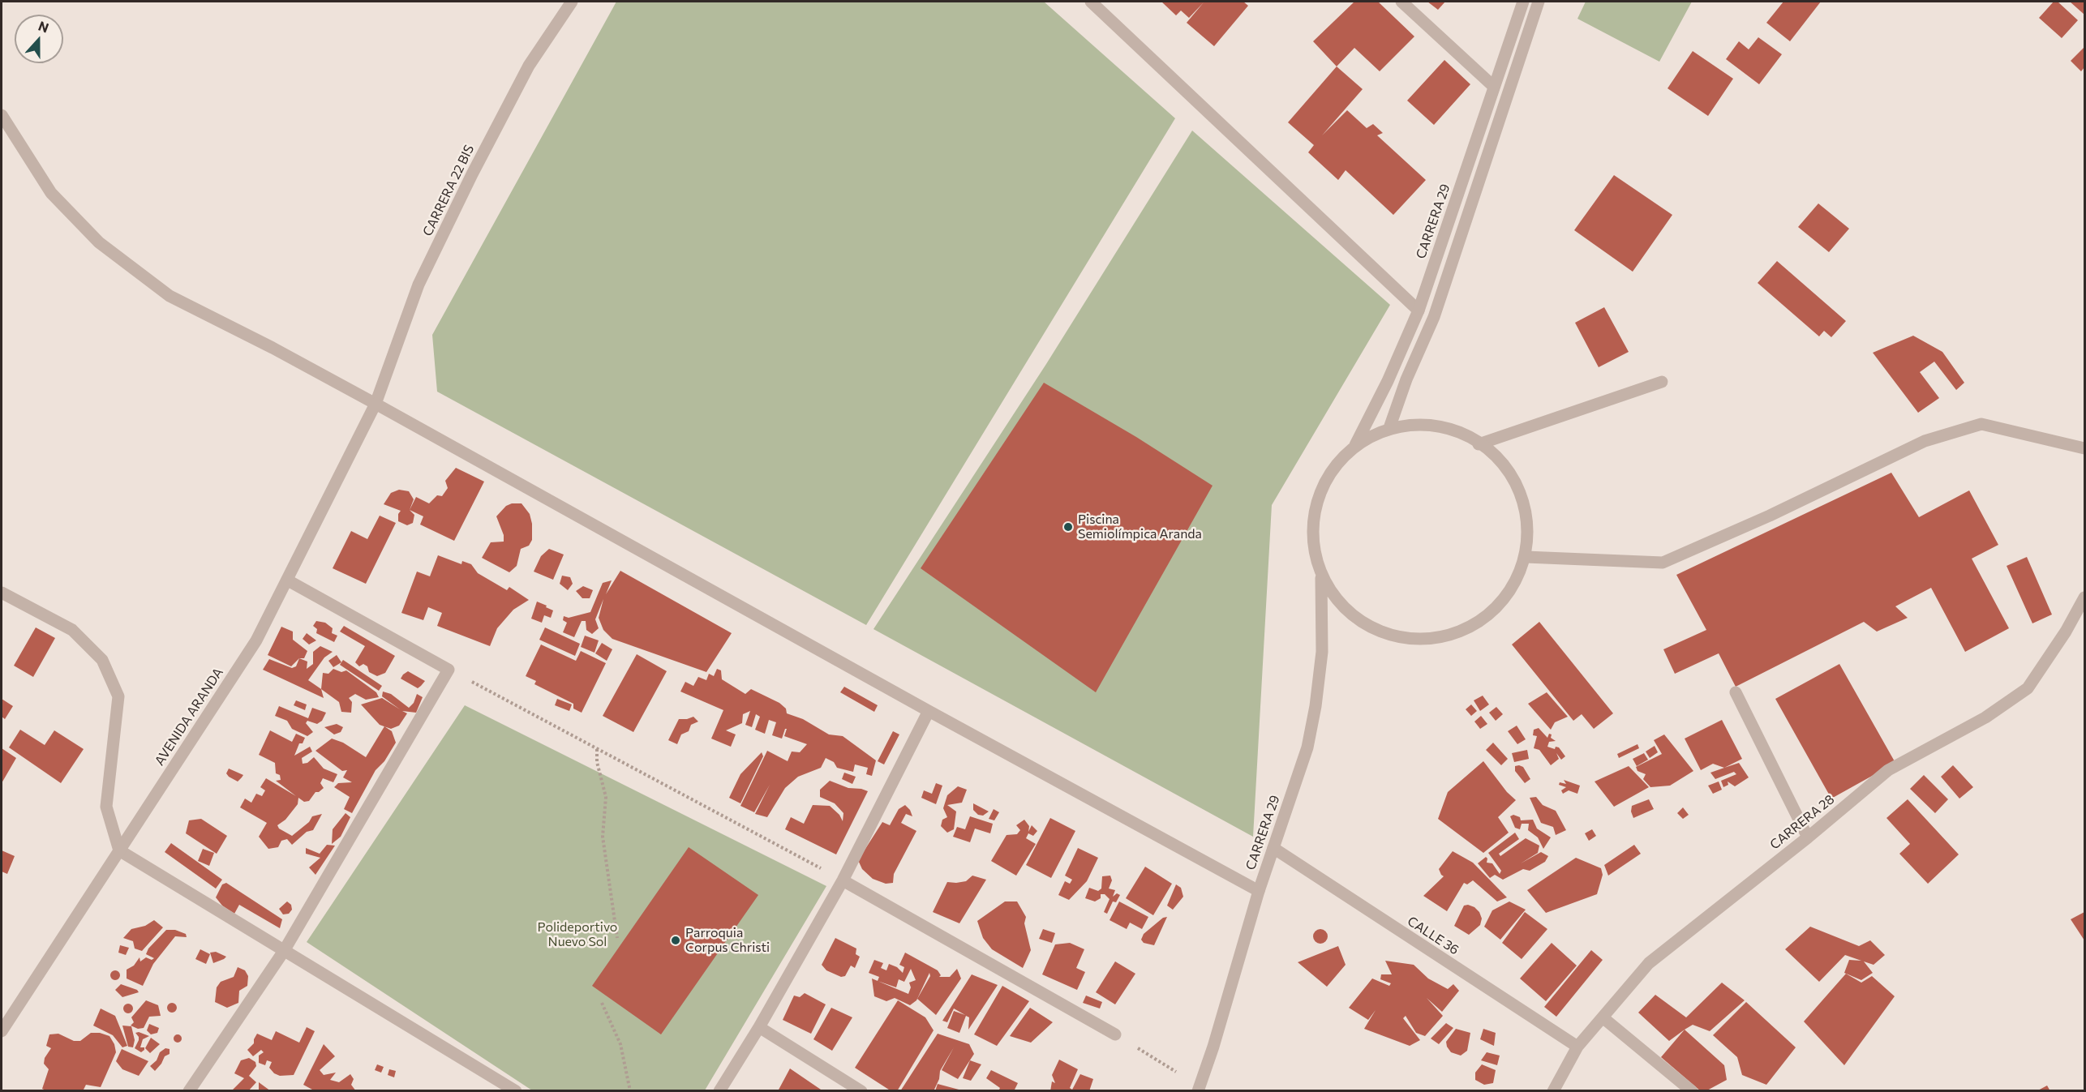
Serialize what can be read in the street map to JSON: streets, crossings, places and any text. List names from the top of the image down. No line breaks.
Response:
{"streets":{"street":["CARRERA 22 BIS","CARRERA 29","AVENIDA ARANDA","CARRERA 28","CALLE 36"]},"crossings":[["CARRERA 22 BIS","AVENIDA ARANDA"],["CARRERA 29","CALLE 36"],["CARRERA 28","CALLE 36"]],"parks":["Polideportivo Nuevo Sol"],"places":["Piscina Semiolímpica Aranda","Parroquia Corpus Christi"],"north":"top"}
